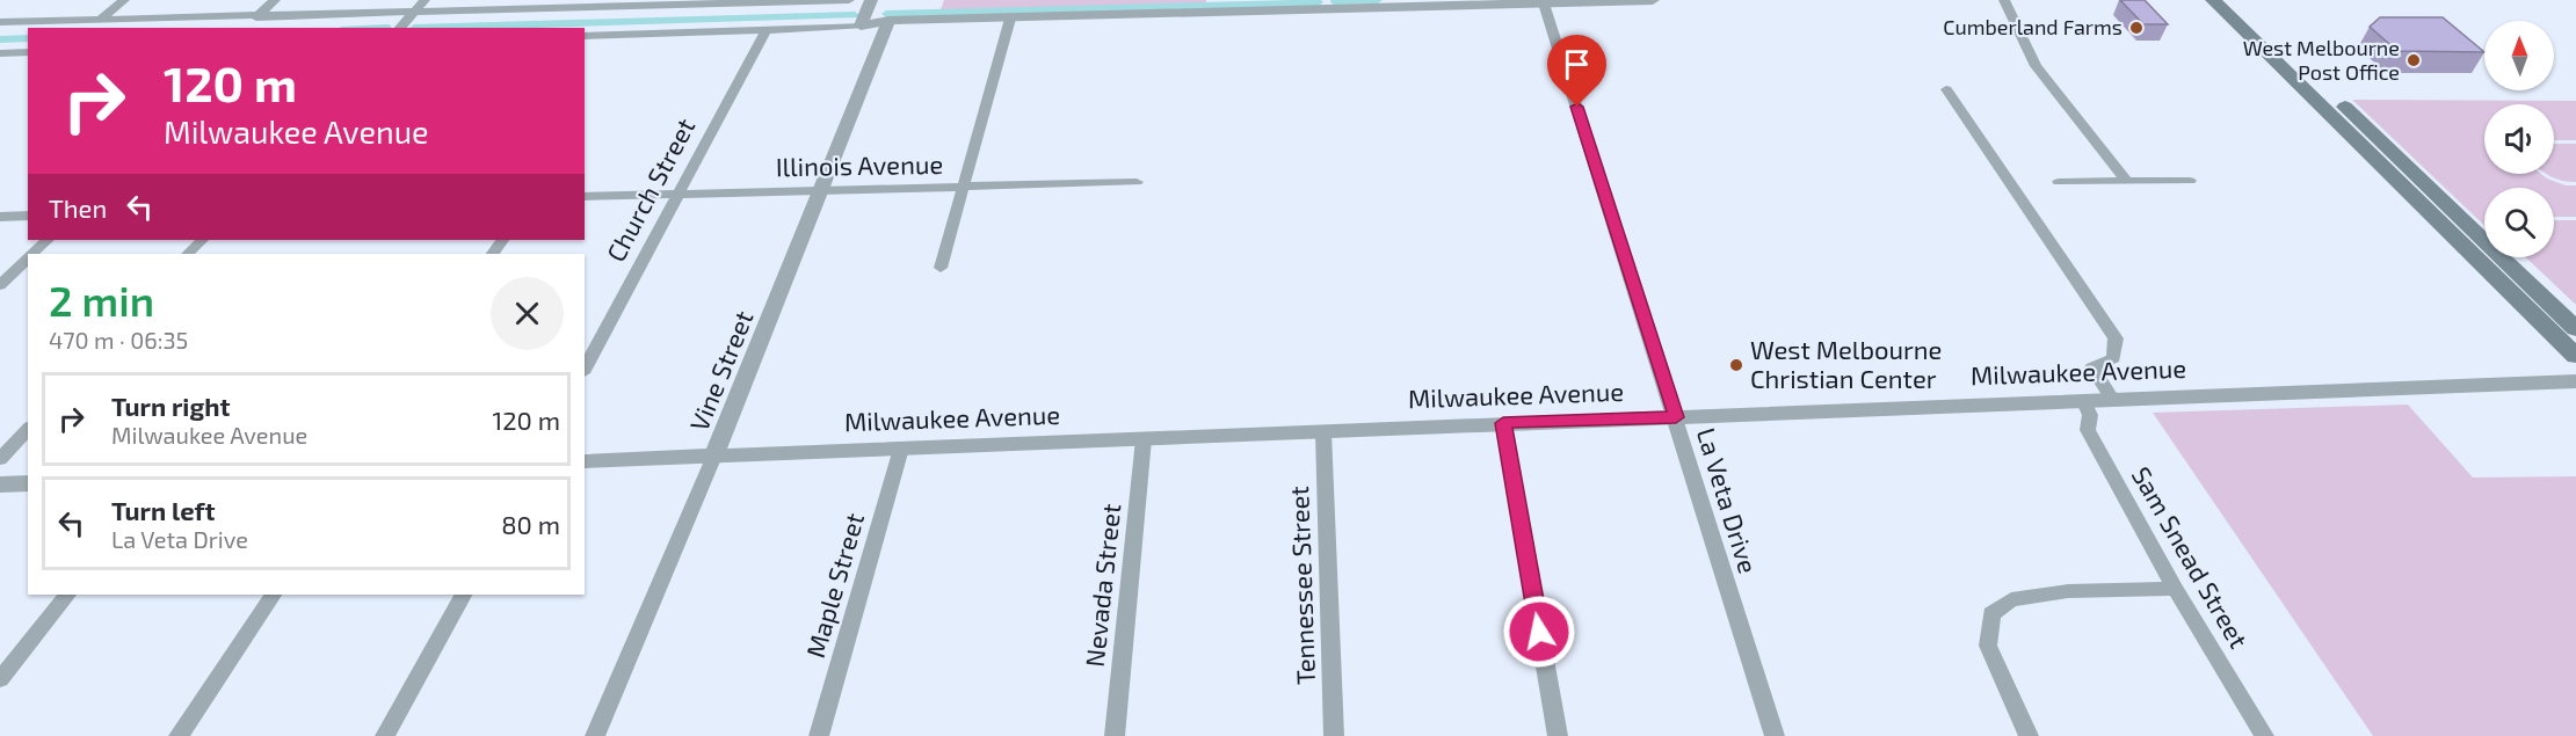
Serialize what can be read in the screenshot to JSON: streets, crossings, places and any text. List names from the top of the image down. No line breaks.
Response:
{"streets":{"street":["Illinois Avenue","Church Street","Vine Street","Milwaukee Avenue","La Veta Drive","Sam Snead Street","Maple Street","Nevada Street","Tennessee Street"]},"crossings":[["Illinois Avenue","Church Street"],["Illinois Avenue","Vine Street"],["Vine Street","Milwaukee Avenue"],["Milwaukee Avenue","La Veta Drive"],["Milwaukee Avenue","Sam Snead Street"],["Milwaukee Avenue","Maple Street"],["Milwaukee Avenue","Nevada Street"],["Milwaukee Avenue","Tennessee Street"]],"places":["Cumberland Farms","West Melbourne Post Office","West Melbourne Christian Center"],"north":"top","page":{"turn":["120 m","Milwaukee Avenue"],"then":"Then","heading":["2 min","470 m · 06:35"],"list":[{"name":"Turn right","note":"Milwaukee Avenue","value":"120 m"},{"name":"Turn left","note":"La Veta Drive","value":"80 m"}]}}
